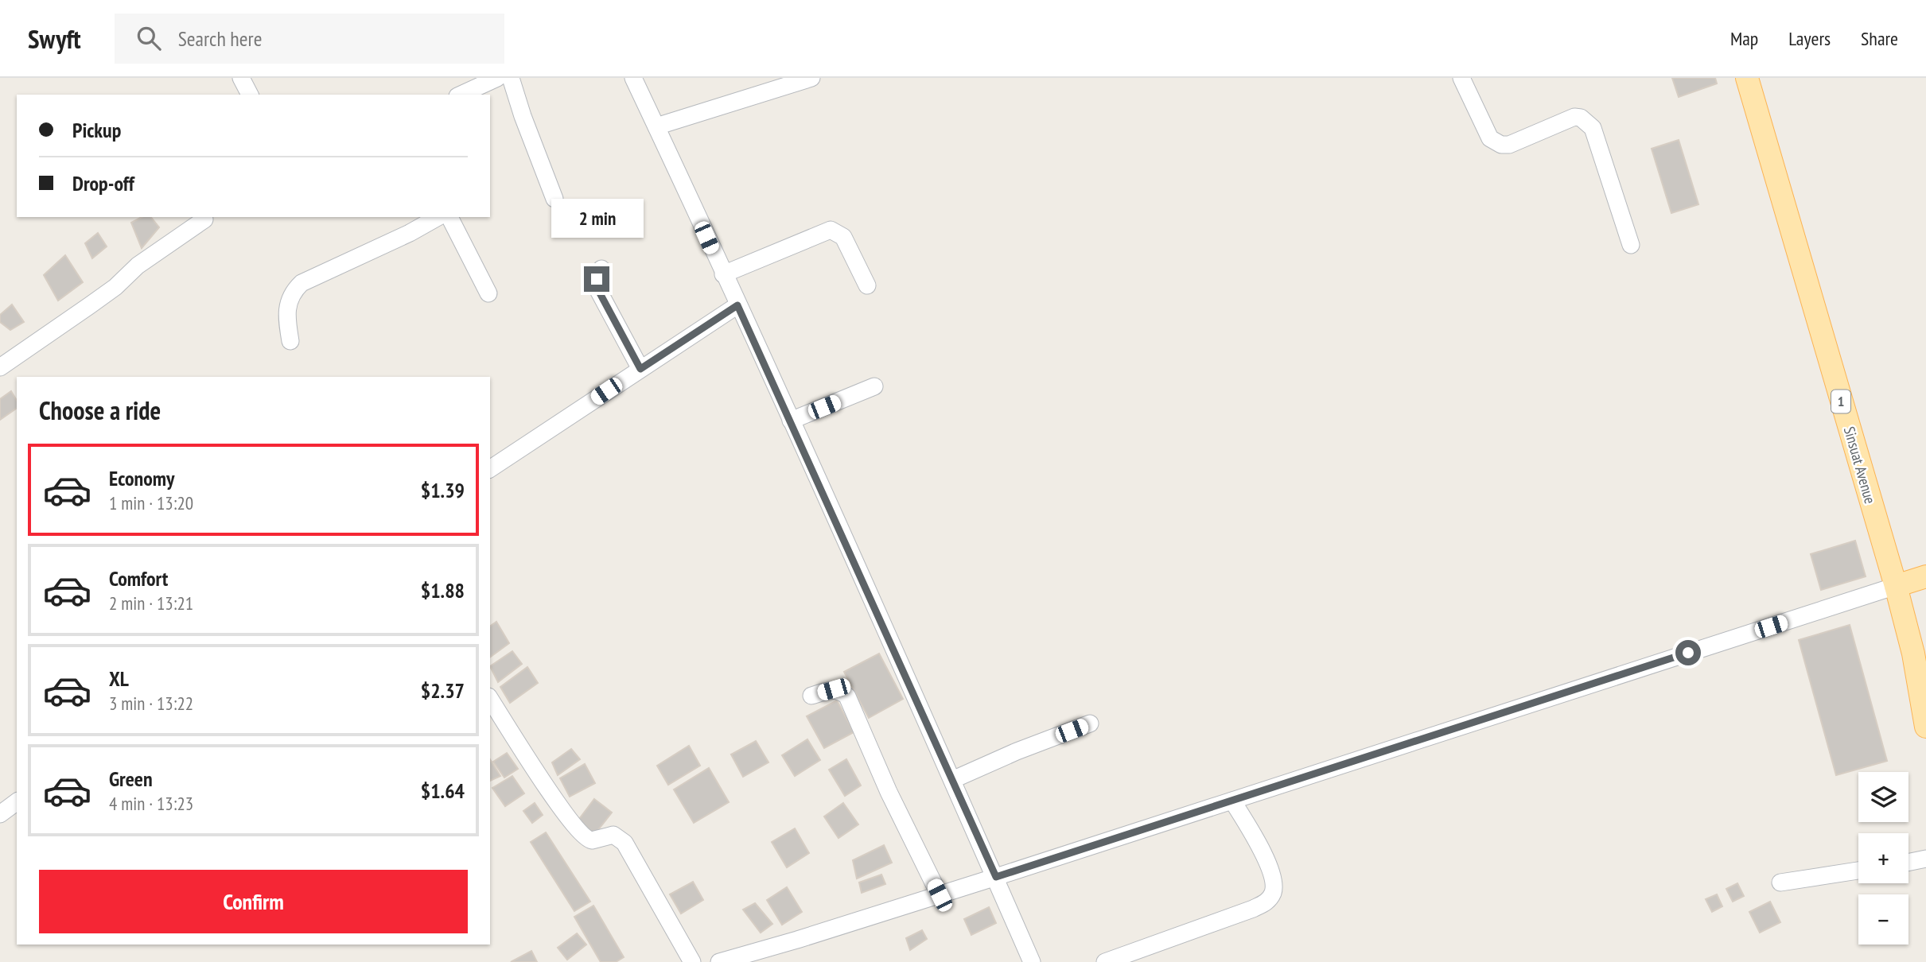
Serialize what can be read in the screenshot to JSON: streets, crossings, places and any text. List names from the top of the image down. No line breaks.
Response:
{"streets":{"main road":["1","Sinsuat Avenue"]},"page":{"header":"Swyft","search":"Search here","nav":["Map","Layers","Share"],"banner":["Pickup","Drop-off"],"bubble":"2 min","heading":"Choose a ride","list":[{"name":"Economy","note":"1 min · 13:20","value":"$1.39"},{"name":"Comfort","note":"2 min · 13:21","value":"$1.88"},{"name":"XL","note":"3 min · 13:22","value":"$2.37"},{"name":"Green","note":"4 min · 13:23","value":"$1.64"}],"map_buttons":["+","−"],"buttons":"Confirm"}}
